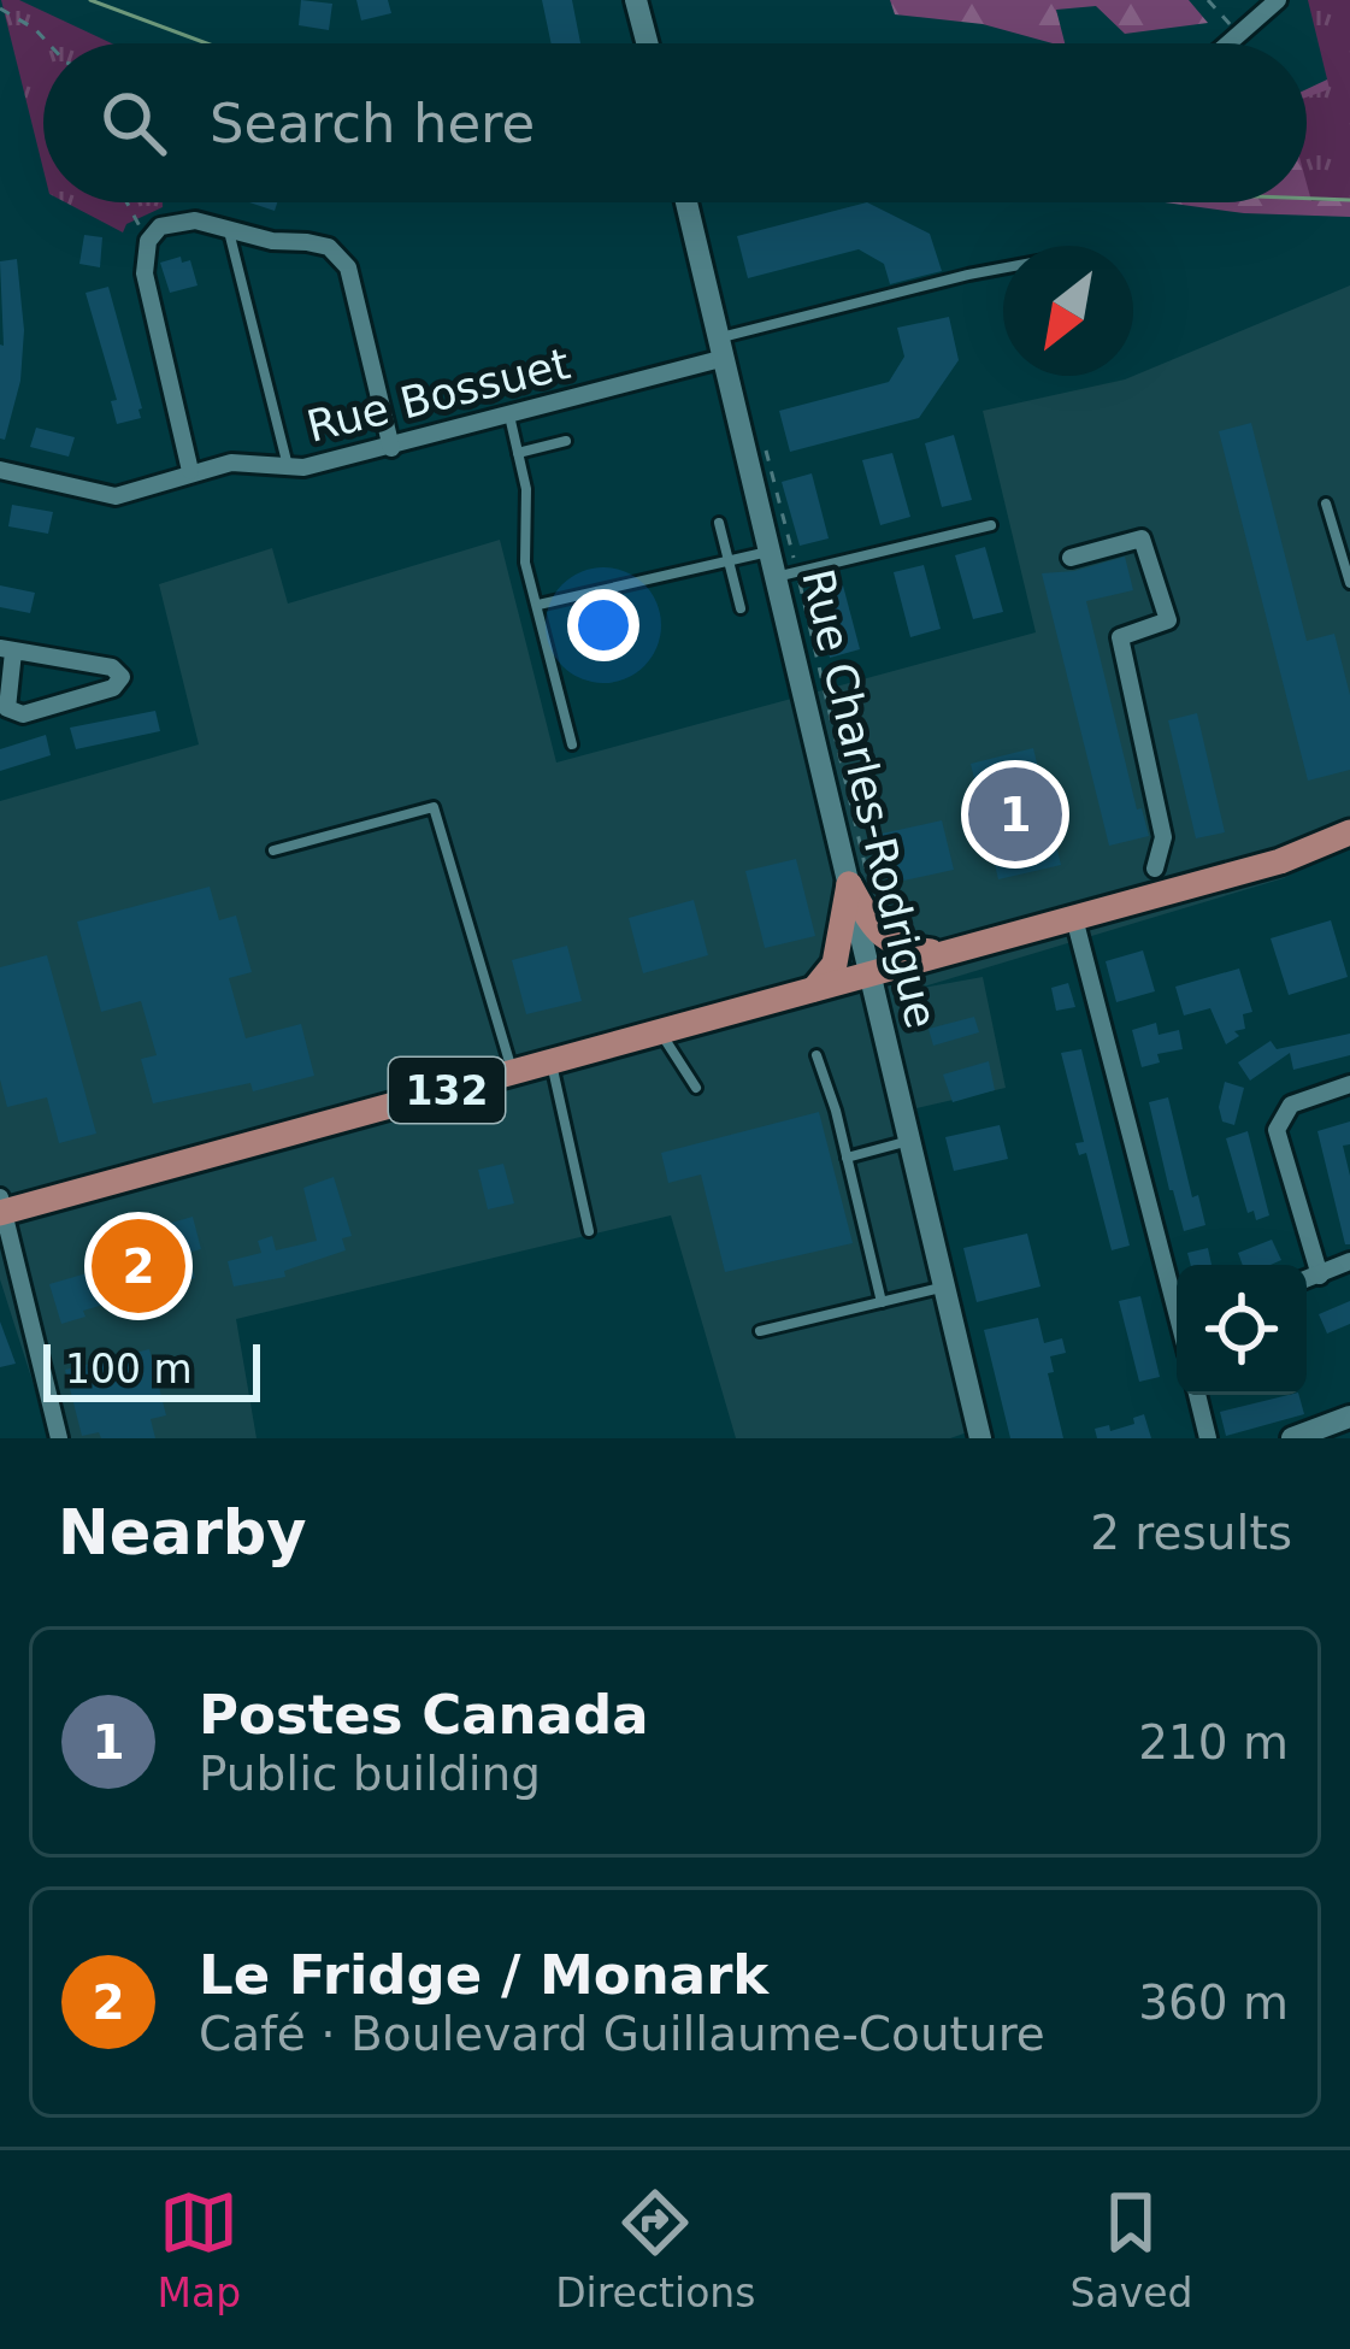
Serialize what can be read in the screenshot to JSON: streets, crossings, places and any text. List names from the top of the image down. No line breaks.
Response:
{"streets":{"main road":["132"],"street":["Rue Bossuet","Rue Charles-Rodrigue"]},"crossings":[["Rue Bossuet","Rue Charles-Rodrigue"],["Rue Charles-Rodrigue","132"]],"scale_bar":"100 m","north":"bottom left","page":{"search":"Search here","pins":["1","2"],"scale":"100 m","heading":["Nearby","2 results"],"list":[{"mark":"1","name":"Postes Canada","note":"Public building","value":"210 m"},{"mark":"2","name":"Le Fridge / Monark","note":"Café · Boulevard Guillaume-Couture","value":"360 m"}],"nav":["Map","Directions","Saved"]}}
